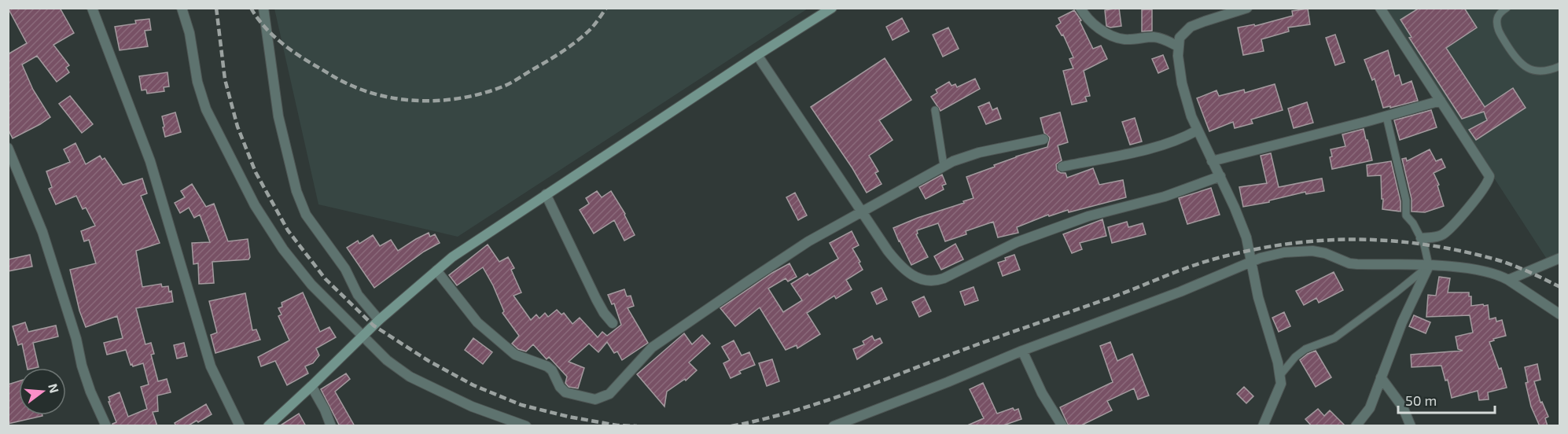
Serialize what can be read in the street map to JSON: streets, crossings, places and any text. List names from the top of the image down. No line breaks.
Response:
{"scale_bar":"50 m","north":"right"}
